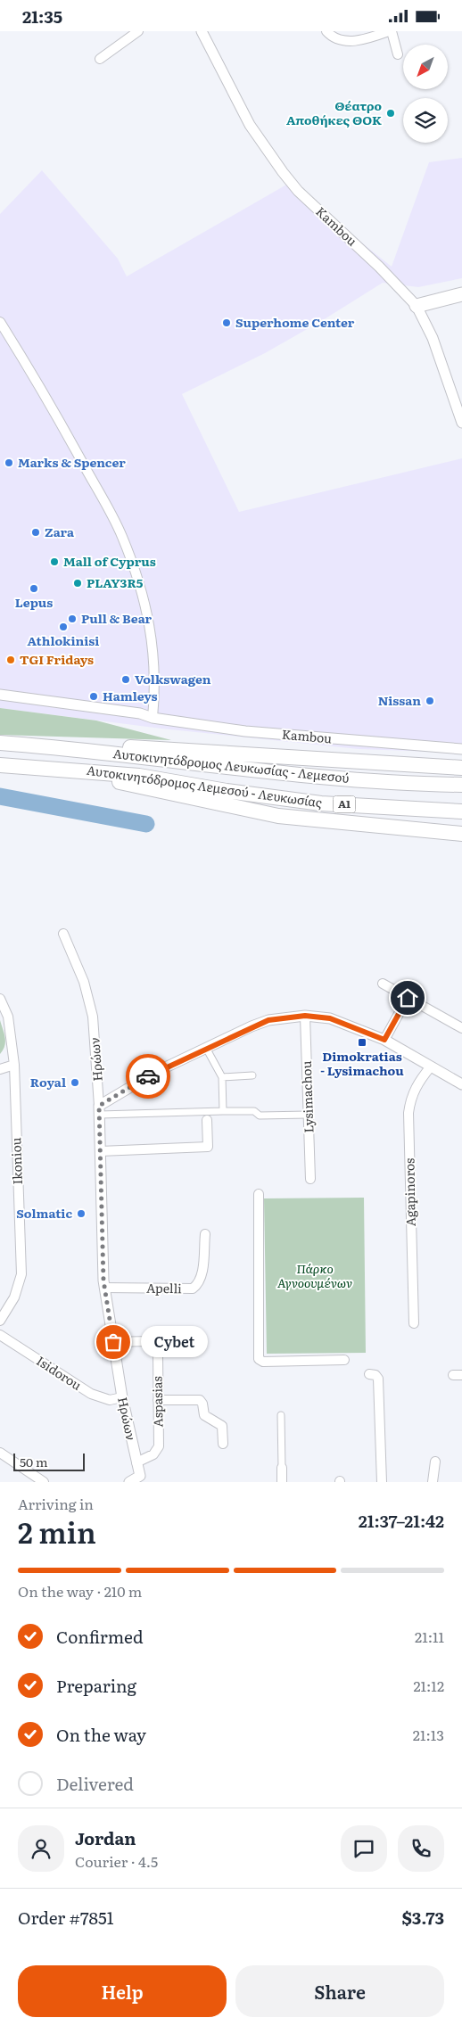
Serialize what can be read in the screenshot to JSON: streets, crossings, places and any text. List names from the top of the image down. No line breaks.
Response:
{"streets":{"highway":["Αυτοκινητόδρομος Λευκωσίας - Λεμεσού","Αυτοκινητόδρομος Λεμεσού - Λευκωσίας","A1"],"street":["Kambou","Ηρώων","Lysimachou","Ikoniou","Agapinoros","Apelli","Isidorou","Aspasias"]},"crossings":[["Ηρώων","Apelli"],["Ηρώων","Isidorou"],["Ηρώων","Aspasias"]],"parks":["Πάρκο Αγνοουμένων"],"places":{"other":["Θέατρο Αποθήκες ΘΟΚ","Superhome Center","Marks & Spencer","Zara","Mall of Cyprus","PLAY3R5","Lepus","Pull & Bear","Athlokinisi","TGI Fridays","Volkswagen","Hamleys","Nissan","Royal","Solmatic","Cybet"],"transit":["Dimokratias - Lysimachou"]},"scale_bar":"50 m","north":"bottom left","page":{"status":"21:35","bubble":"Cybet","scale":"50 m","heading":["2 min","Arriving in","21:37–21:42"],"panel":["Jordan","Courier · 4.5","Order #7851","$3.73"],"bar":"On the way · 210 m","list":[["Confirmed","21:11"],["Preparing","21:12"],["On the way","21:13"],"Delivered"],"buttons":["Help","Share"]}}
